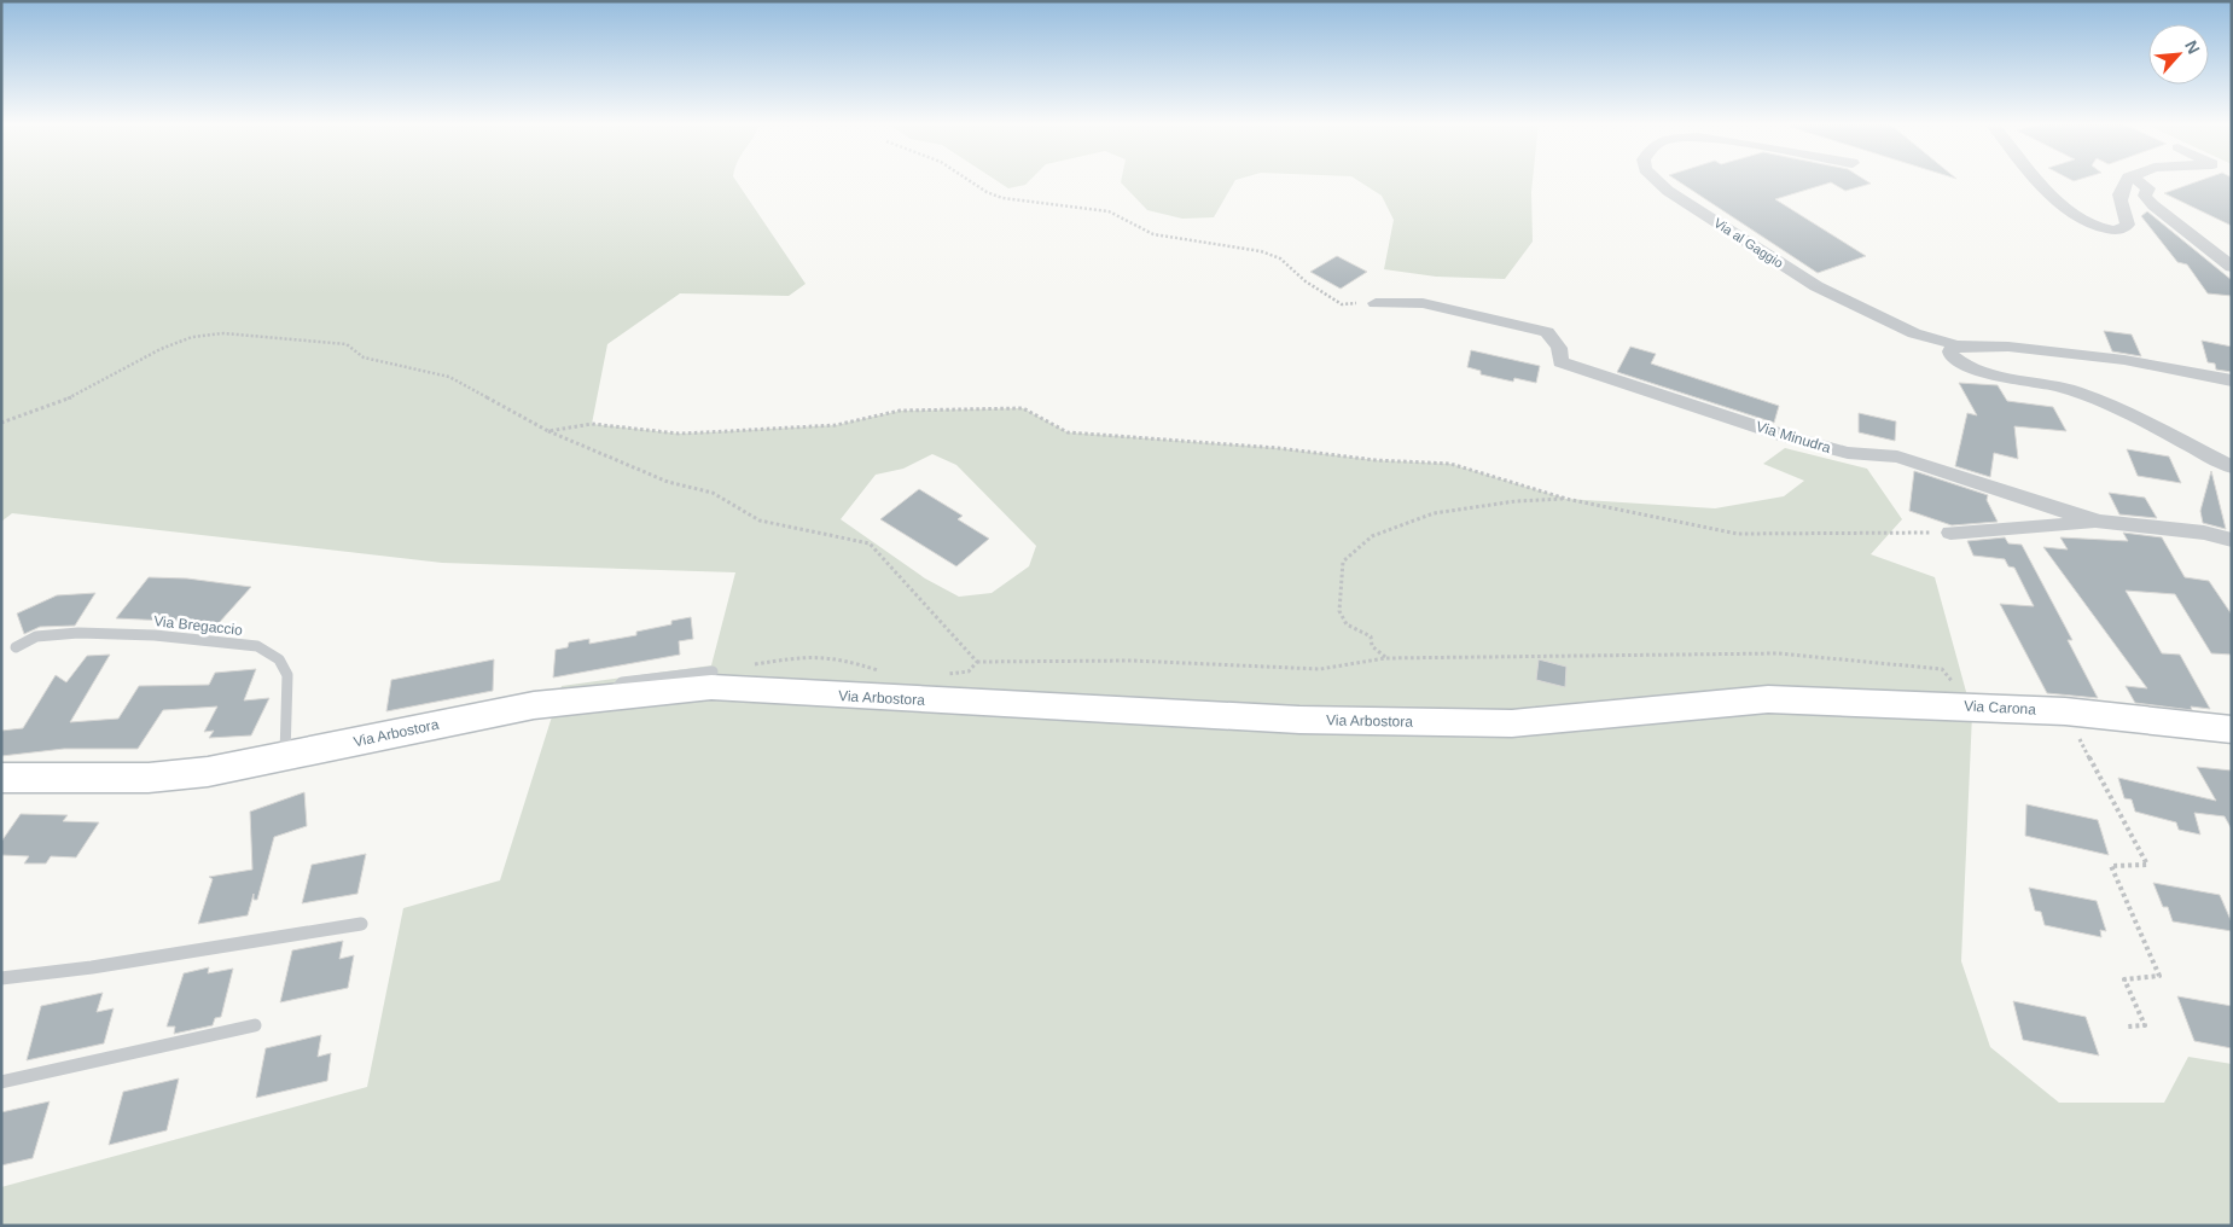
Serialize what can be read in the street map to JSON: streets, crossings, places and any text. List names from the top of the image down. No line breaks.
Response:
{"streets":{"street":["Via al Gaggio","Via Minudra","Via Arbostora","Via Carona"],"lane":["Via Bregaccio"]},"crossings":[["Via Bregaccio","Via Arbostora"],["Via Arbostora","Via Carona"]],"north":"top right"}
